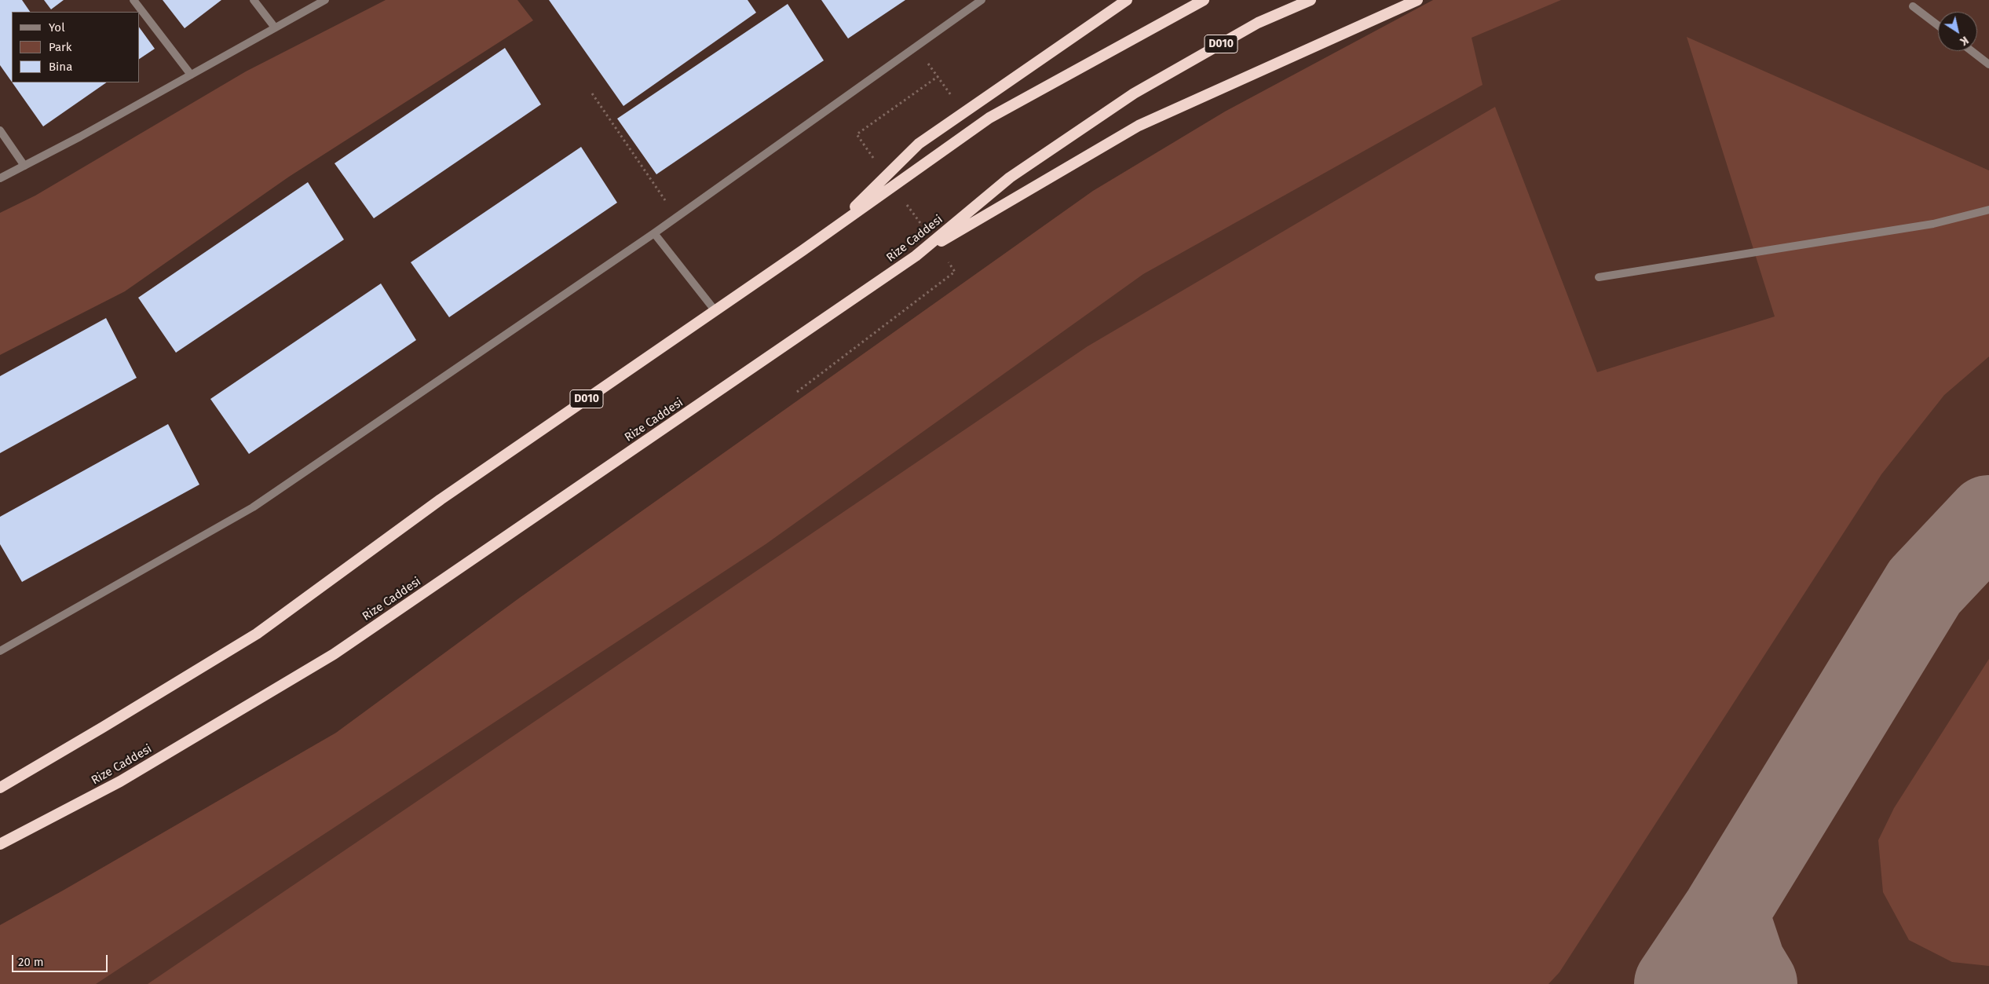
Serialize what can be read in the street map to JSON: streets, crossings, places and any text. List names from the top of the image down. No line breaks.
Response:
{"streets":{"highway":["D010","Rize Caddesi"]},"legend":["Yol","Park","Bina"],"scale_bar":"20 m","north":"bottom right"}
